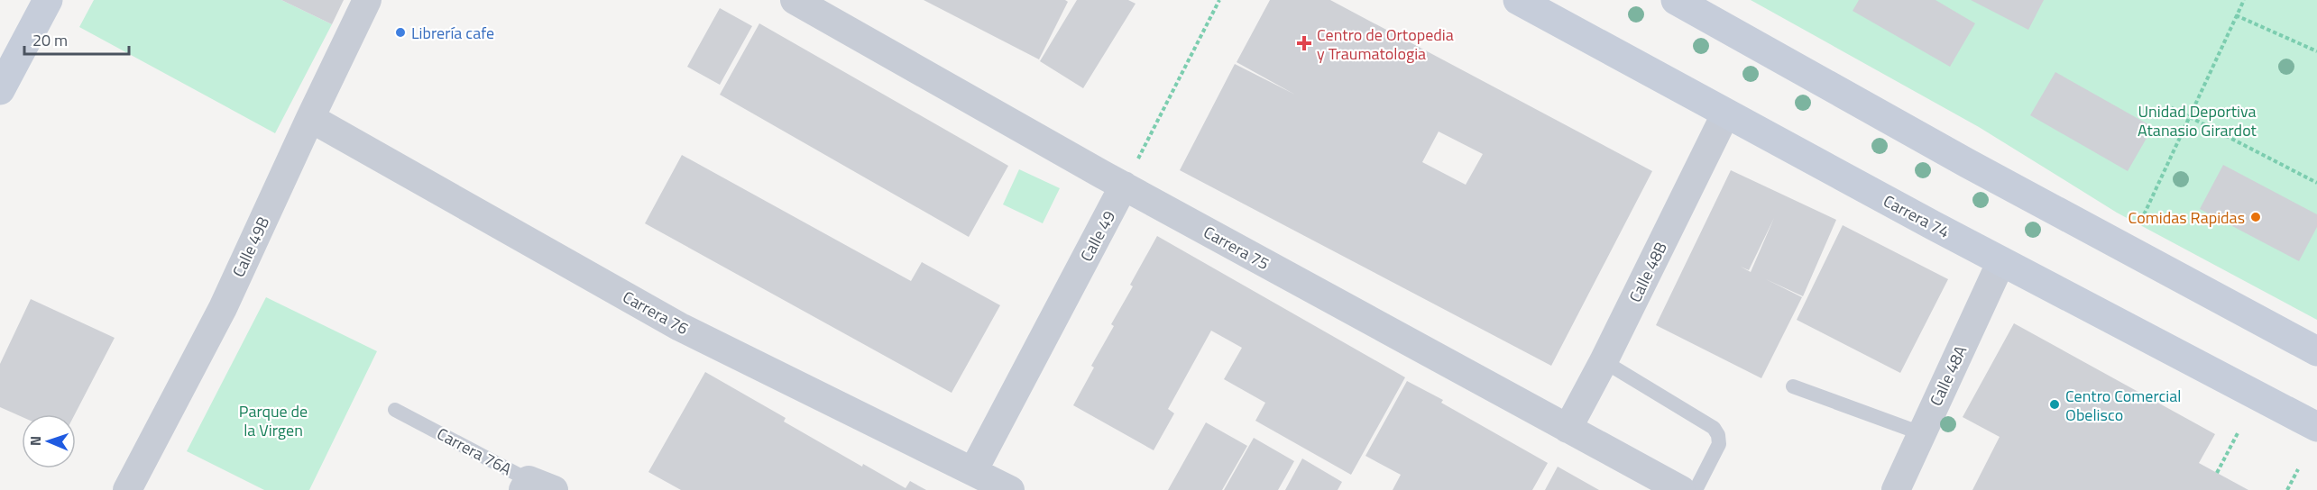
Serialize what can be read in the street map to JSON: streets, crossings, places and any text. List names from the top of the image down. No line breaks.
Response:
{"streets":{"main road":["Carrera 74"],"street":["Calle 49","Calle 49B","Carrera 75","Calle 48B","Carrera 76","Calle 48A"],"lane":["Carrera 76A"]},"crossings":[["Carrera 74","Calle 48B"],["Carrera 74","Calle 48A"],["Calle 49","Carrera 75"],["Calle 49","Carrera 76"],["Calle 49B","Carrera 76"],["Carrera 75","Calle 48B"]],"parks":["Unidad Deportiva Atanasio Girardot","Parque de la Virgen"],"places":{"other":["Librería cafe","Comidas Rapidas","Centro Comercial Obelisco"],"health":["Centro de Ortopedia y Traumatologia"]},"scale_bar":"20 m","north":"left"}
